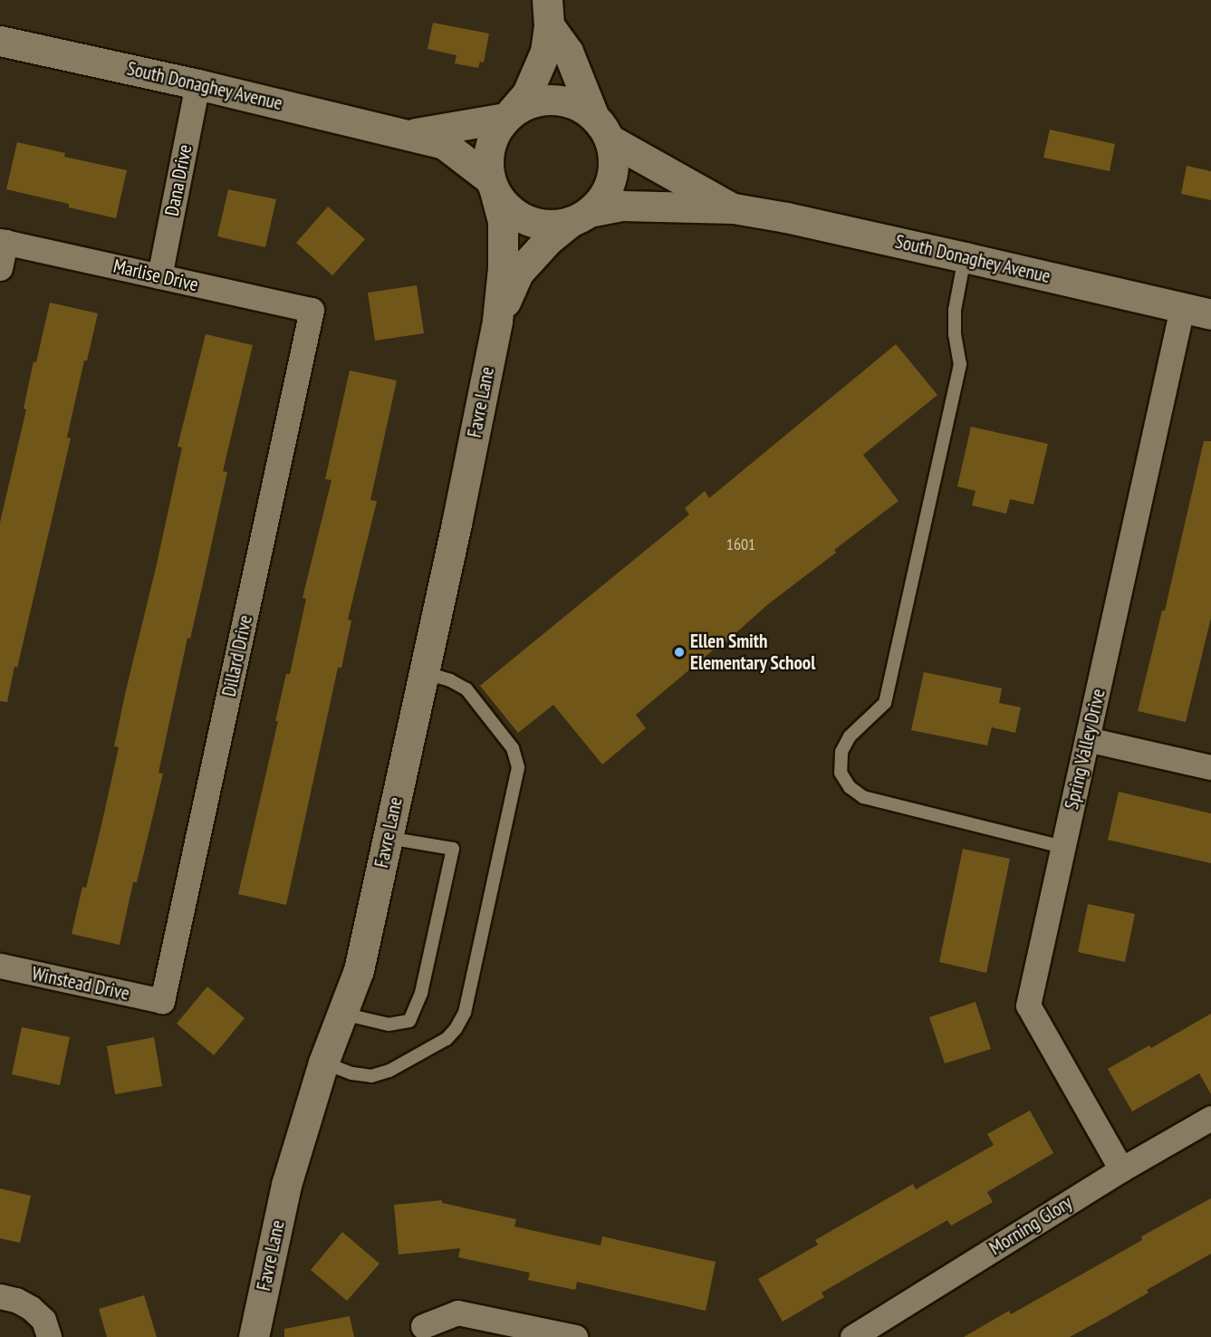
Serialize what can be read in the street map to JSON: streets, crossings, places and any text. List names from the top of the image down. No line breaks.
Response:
{"streets":{"street":["South Donaghey Avenue","Dana Drive","Marlise Drive","Favre Lane","Dillard Drive","Spring Valley Drive","Winstead Drive","Morning Glory"]},"crossings":[["South Donaghey Avenue","Dana Drive"],["South Donaghey Avenue","Favre Lane"],["South Donaghey Avenue","Spring Valley Drive"],["Dana Drive","Marlise Drive"],["Marlise Drive","Dillard Drive"],["Dillard Drive","Winstead Drive"],["Spring Valley Drive","Morning Glory"]],"places":["Ellen Smith Elementary School"],"house_numbers":["1601"]}
